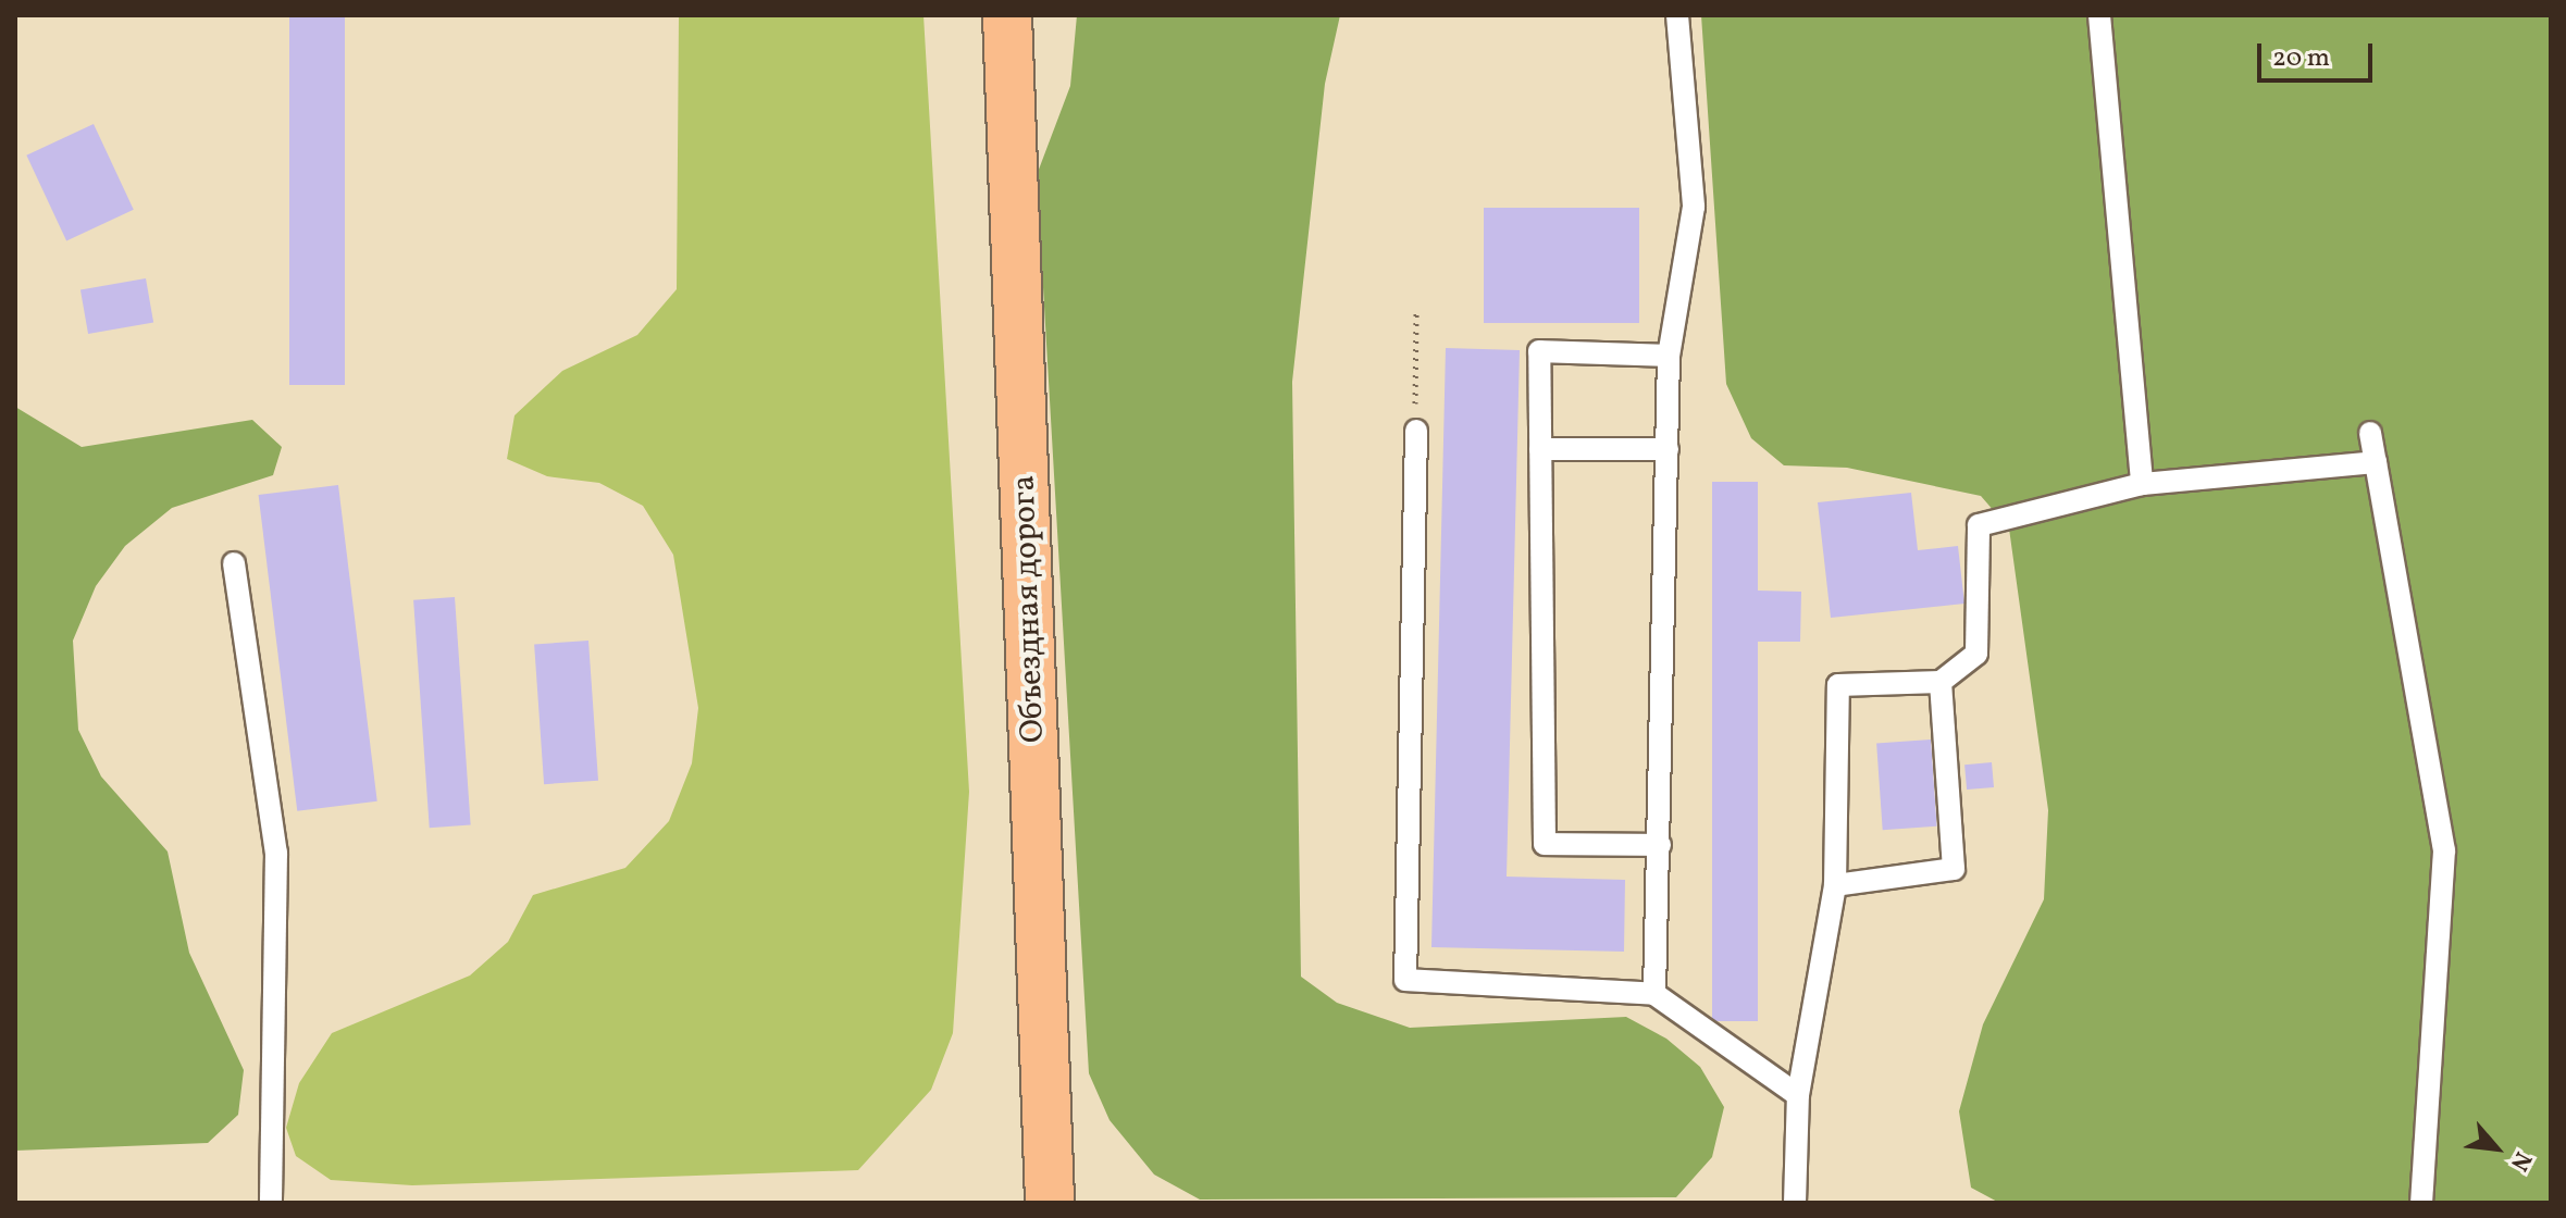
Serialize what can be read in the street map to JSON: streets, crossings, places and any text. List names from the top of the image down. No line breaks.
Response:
{"streets":{"main road":["Объездная дорога"]},"scale_bar":"20 m","north":"bottom right"}
